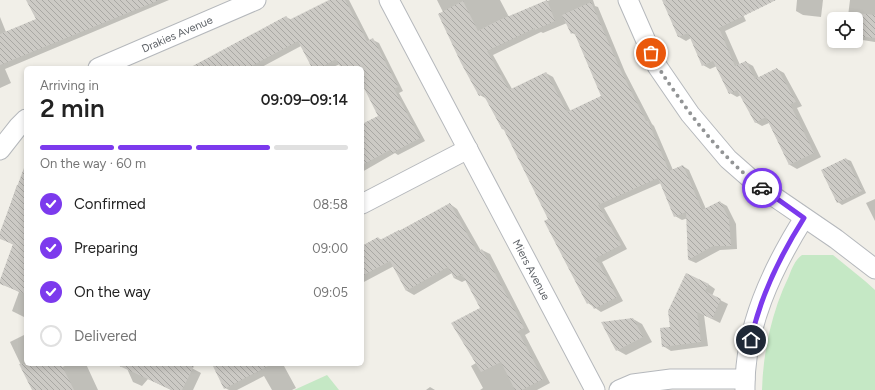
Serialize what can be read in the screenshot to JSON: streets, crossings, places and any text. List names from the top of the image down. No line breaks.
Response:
{"streets":{"street":["Drakies Avenue","Miers Avenue"]},"page":{"heading":["2 min","Arriving in","09:09–09:14"],"bar":"On the way · 60 m","list":[["Confirmed","08:58"],["Preparing","09:00"],["On the way","09:05"],"Delivered"]}}
